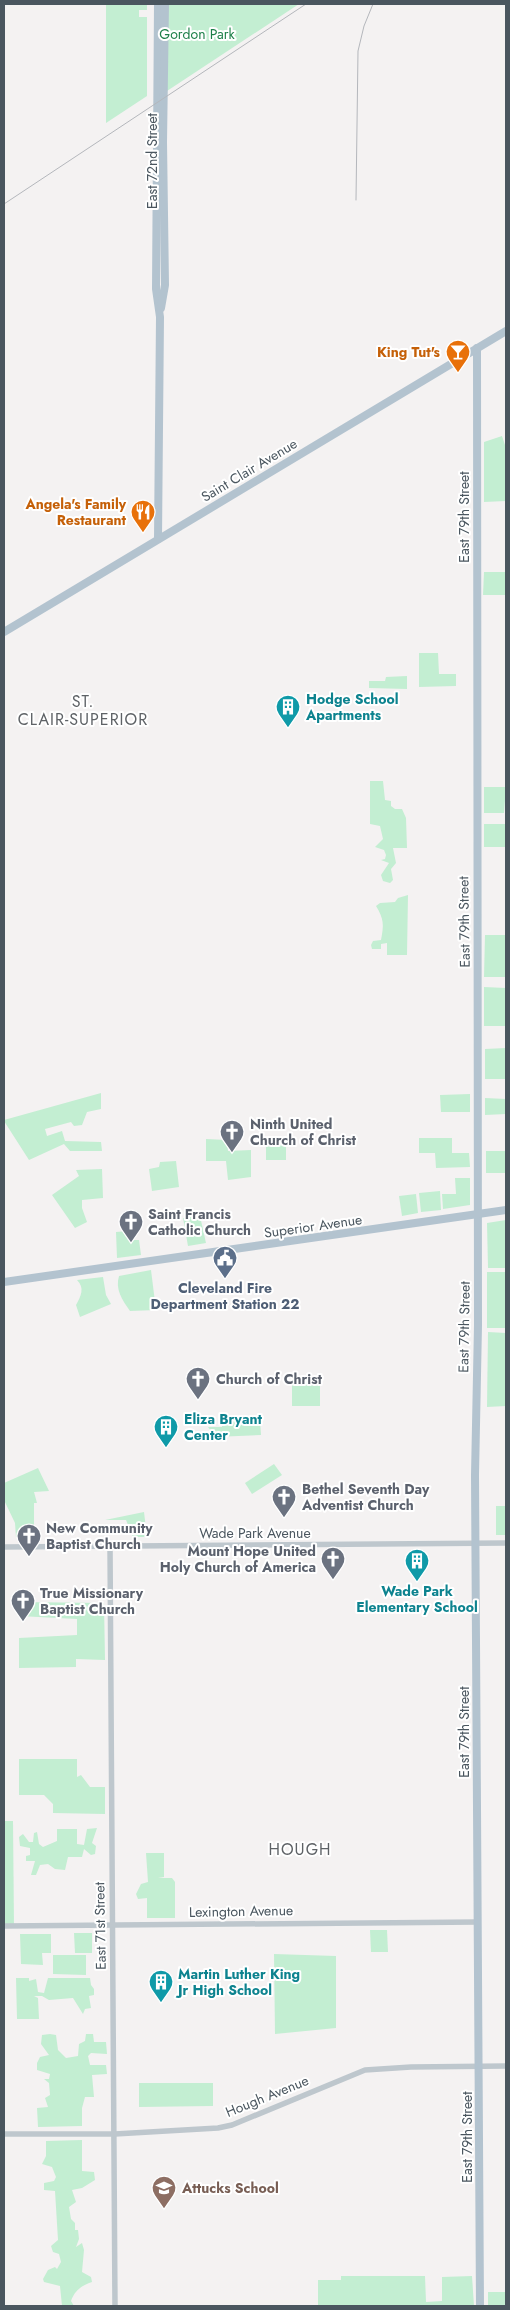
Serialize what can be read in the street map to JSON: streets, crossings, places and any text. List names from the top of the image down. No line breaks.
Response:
{"streets":{"main road":["East 72nd Street","Saint Clair Avenue","East 79th Street","Superior Avenue"],"street":["Wade Park Avenue","Lexington Avenue","East 71st Street","Hough Avenue"]},"crossings":[["East 72nd Street","Saint Clair Avenue"],["Saint Clair Avenue","East 79th Street"],["East 79th Street","Superior Avenue"],["East 79th Street","Wade Park Avenue"],["East 79th Street","Lexington Avenue"],["East 79th Street","Hough Avenue"],["Wade Park Avenue","East 71st Street"],["Lexington Avenue","East 71st Street"],["East 71st Street","Hough Avenue"]],"districts":["ST. CLAIR-SUPERIOR","HOUGH"],"parks":["Gordon Park"],"places":{"bar":["King Tut's"],"restaurant":["Angela's Family Restaurant"],"building":["Hodge School Apartments","Eliza Bryant Center","Wade Park Elementary School","Martin Luther King Jr High School"],"church":["Ninth United Church of Christ","Saint Francis Catholic Church","Church of Christ","Bethel Seventh Day Adventist Church","New Community Baptist Church","Mount Hope United Holy Church of America","True Missionary Baptist Church"],"public building":["Cleveland Fire Department Station 22"],"school or university":["Attucks School"]}}
